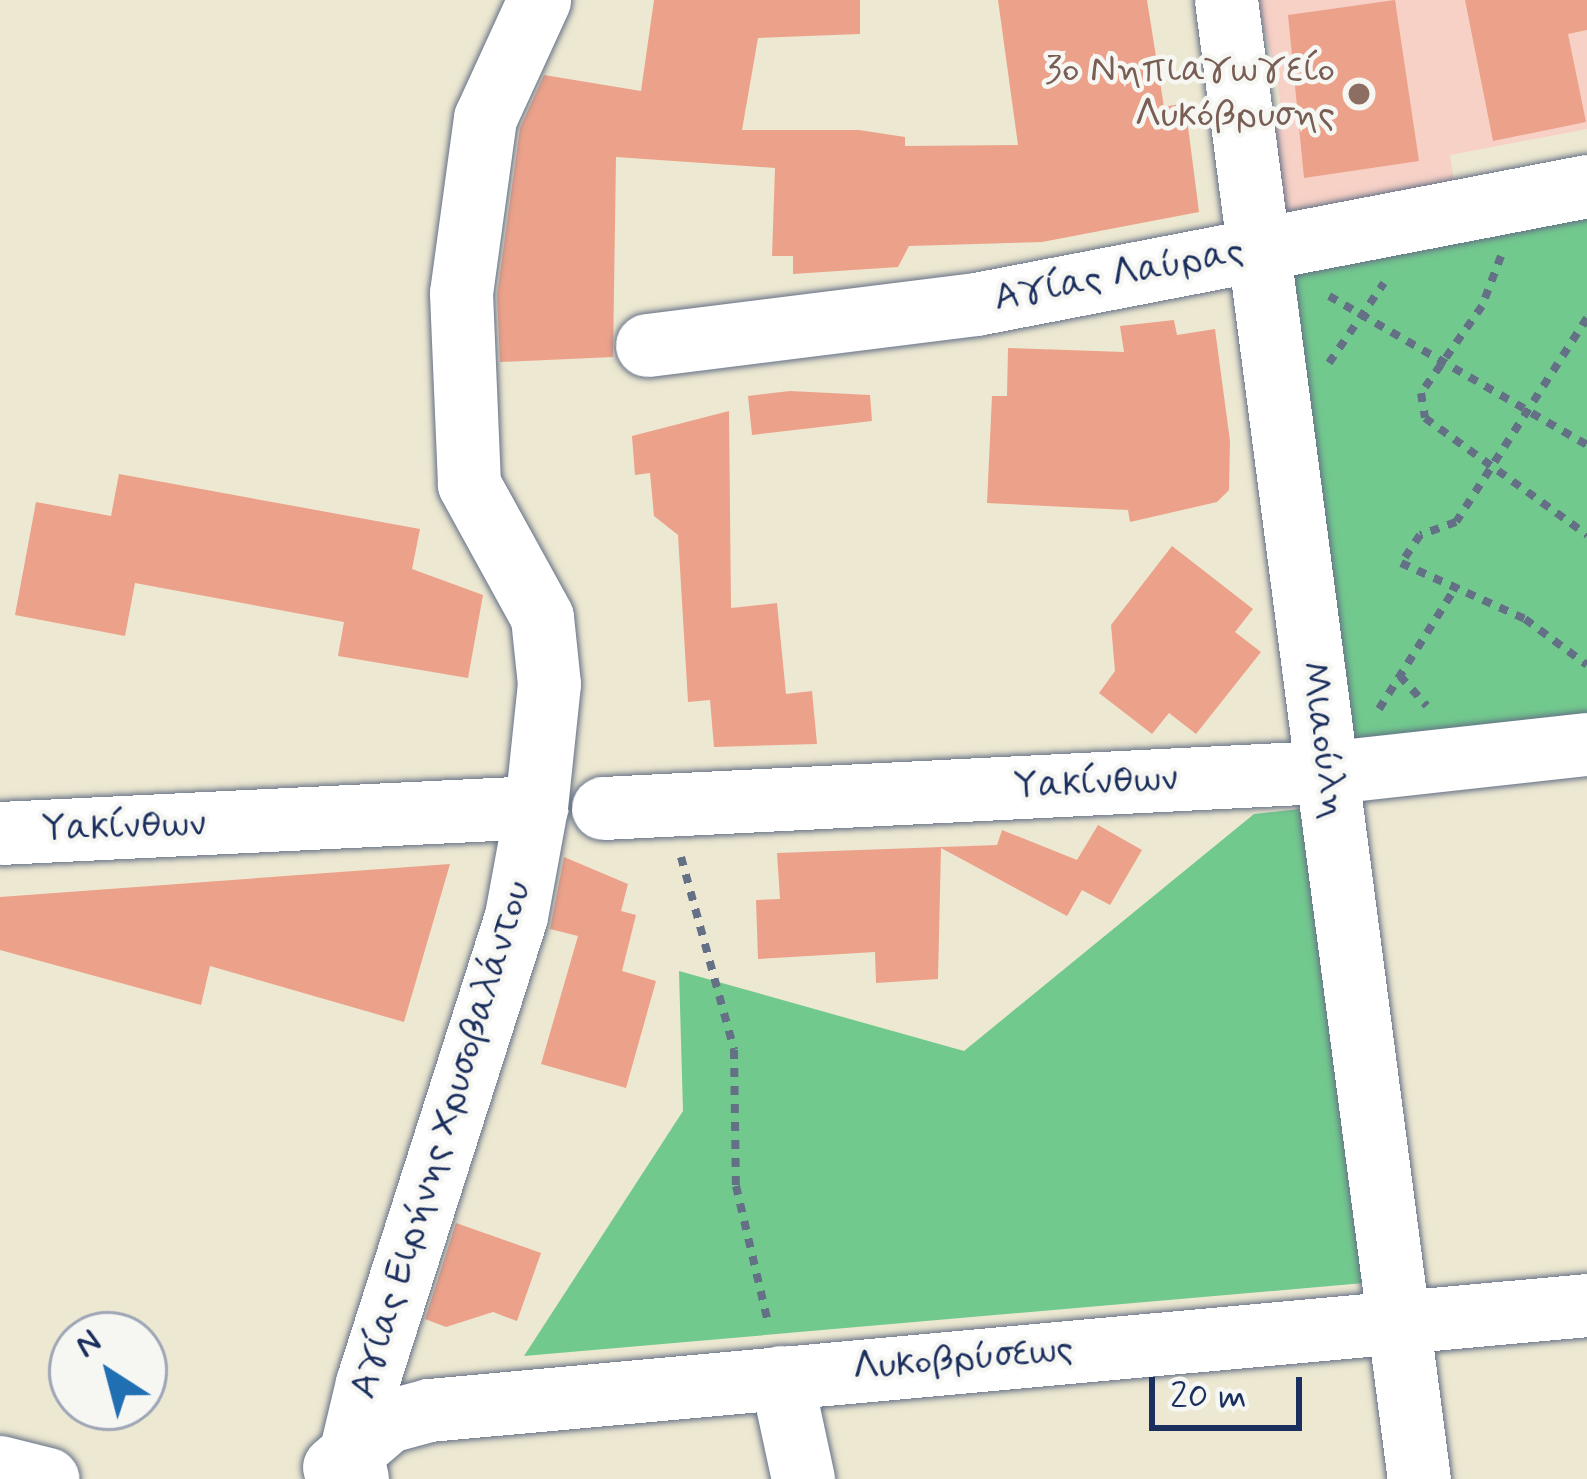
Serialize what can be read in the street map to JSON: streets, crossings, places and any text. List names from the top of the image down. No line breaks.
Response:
{"streets":{"street":["Αγίας Λαύρας","Μιαούλη","Υακίνθων","Αγίας Ειρήνης Χρυσοβαλάντου","Λυκοβρύσεως"]},"crossings":[["Αγίας Λαύρας","Μιαούλη"],["Μιαούλη","Υακίνθων"],["Μιαούλη","Λυκοβρύσεως"],["Υακίνθων","Αγίας Ειρήνης Χρυσοβαλάντου"],["Αγίας Ειρήνης Χρυσοβαλάντου","Λυκοβρύσεως"]],"places":["3ο Νηπιαγωγείο Λυκόβρυσης"],"scale_bar":"20 m","north":"top left"}
